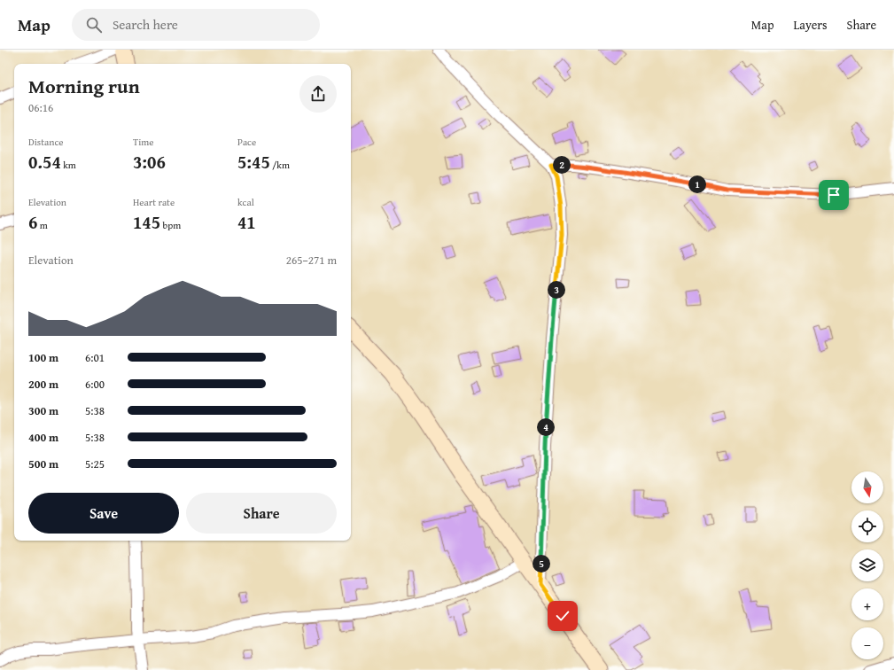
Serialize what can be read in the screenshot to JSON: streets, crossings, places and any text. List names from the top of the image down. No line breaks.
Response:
{"north":"bottom","page":{"header":"Map","search":"Search here","nav":["Map","Layers","Share"],"heading":["Morning run","06:16"],"stats":[["Distance","0.54 km"],["Time","3:06"],["Pace","5:45 /km"],["Elevation","6 m"],["Heart rate","145 bpm"],["kcal","41"]],"pins":["2","1","3","4","5"],"chart":["Elevation","265–271 m"],"list":[{"name":"100 m","note":"6:01"},{"name":"200 m","note":"6:00"},{"name":"300 m","note":"5:38"},{"name":"400 m","note":"5:38"},{"name":"500 m","note":"5:25"}],"map_buttons":["+","−"],"buttons":["Save","Share"]}}
